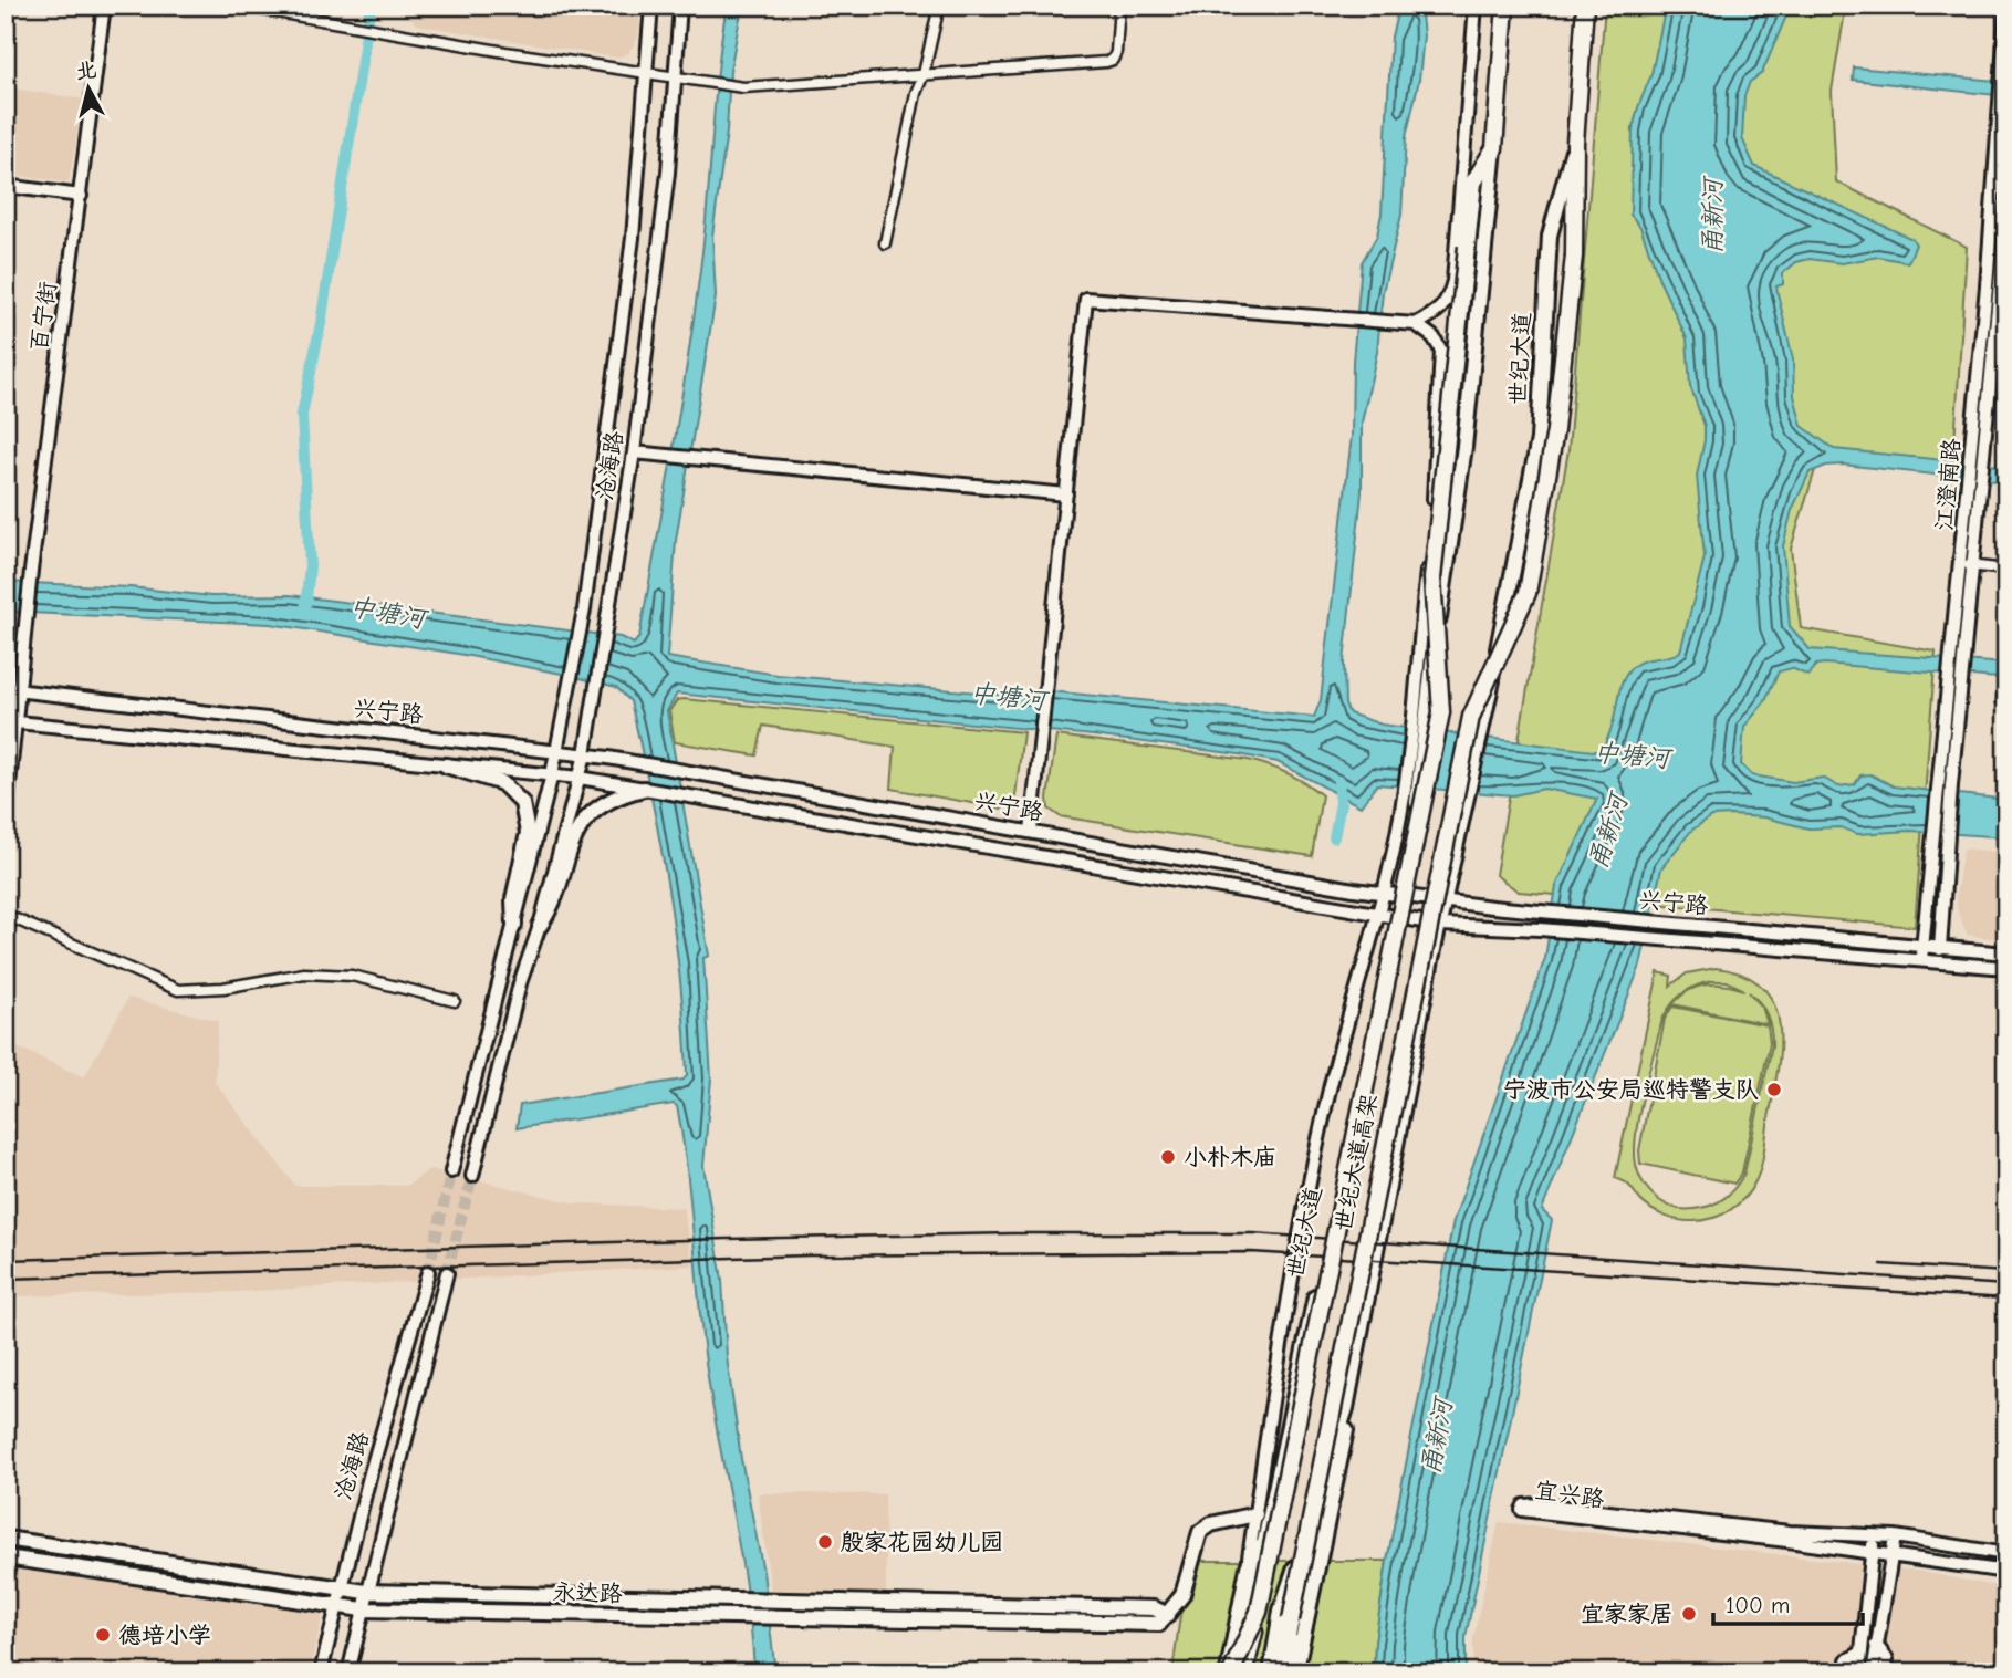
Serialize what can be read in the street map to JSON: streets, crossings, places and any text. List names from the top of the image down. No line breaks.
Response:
{"streets":{"highway":["世纪大道","世纪大道高架"],"main road":["百宁街","沧海路","江澄南路","兴宁路","宜兴路","永达路"]},"crossings":[["百宁街","兴宁路"],["世纪大道","兴宁路"],["世纪大道","世纪大道高架"],["沧海路","兴宁路"],["沧海路","永达路"],["江澄南路","兴宁路"]],"water":["甬新河","中塘河"],"places":["宁波市公安局巡特警支队","小朴木庙","殷家花园幼儿园","宜家家居","德培小学"],"scale_bar":"100 m","north":"top"}
